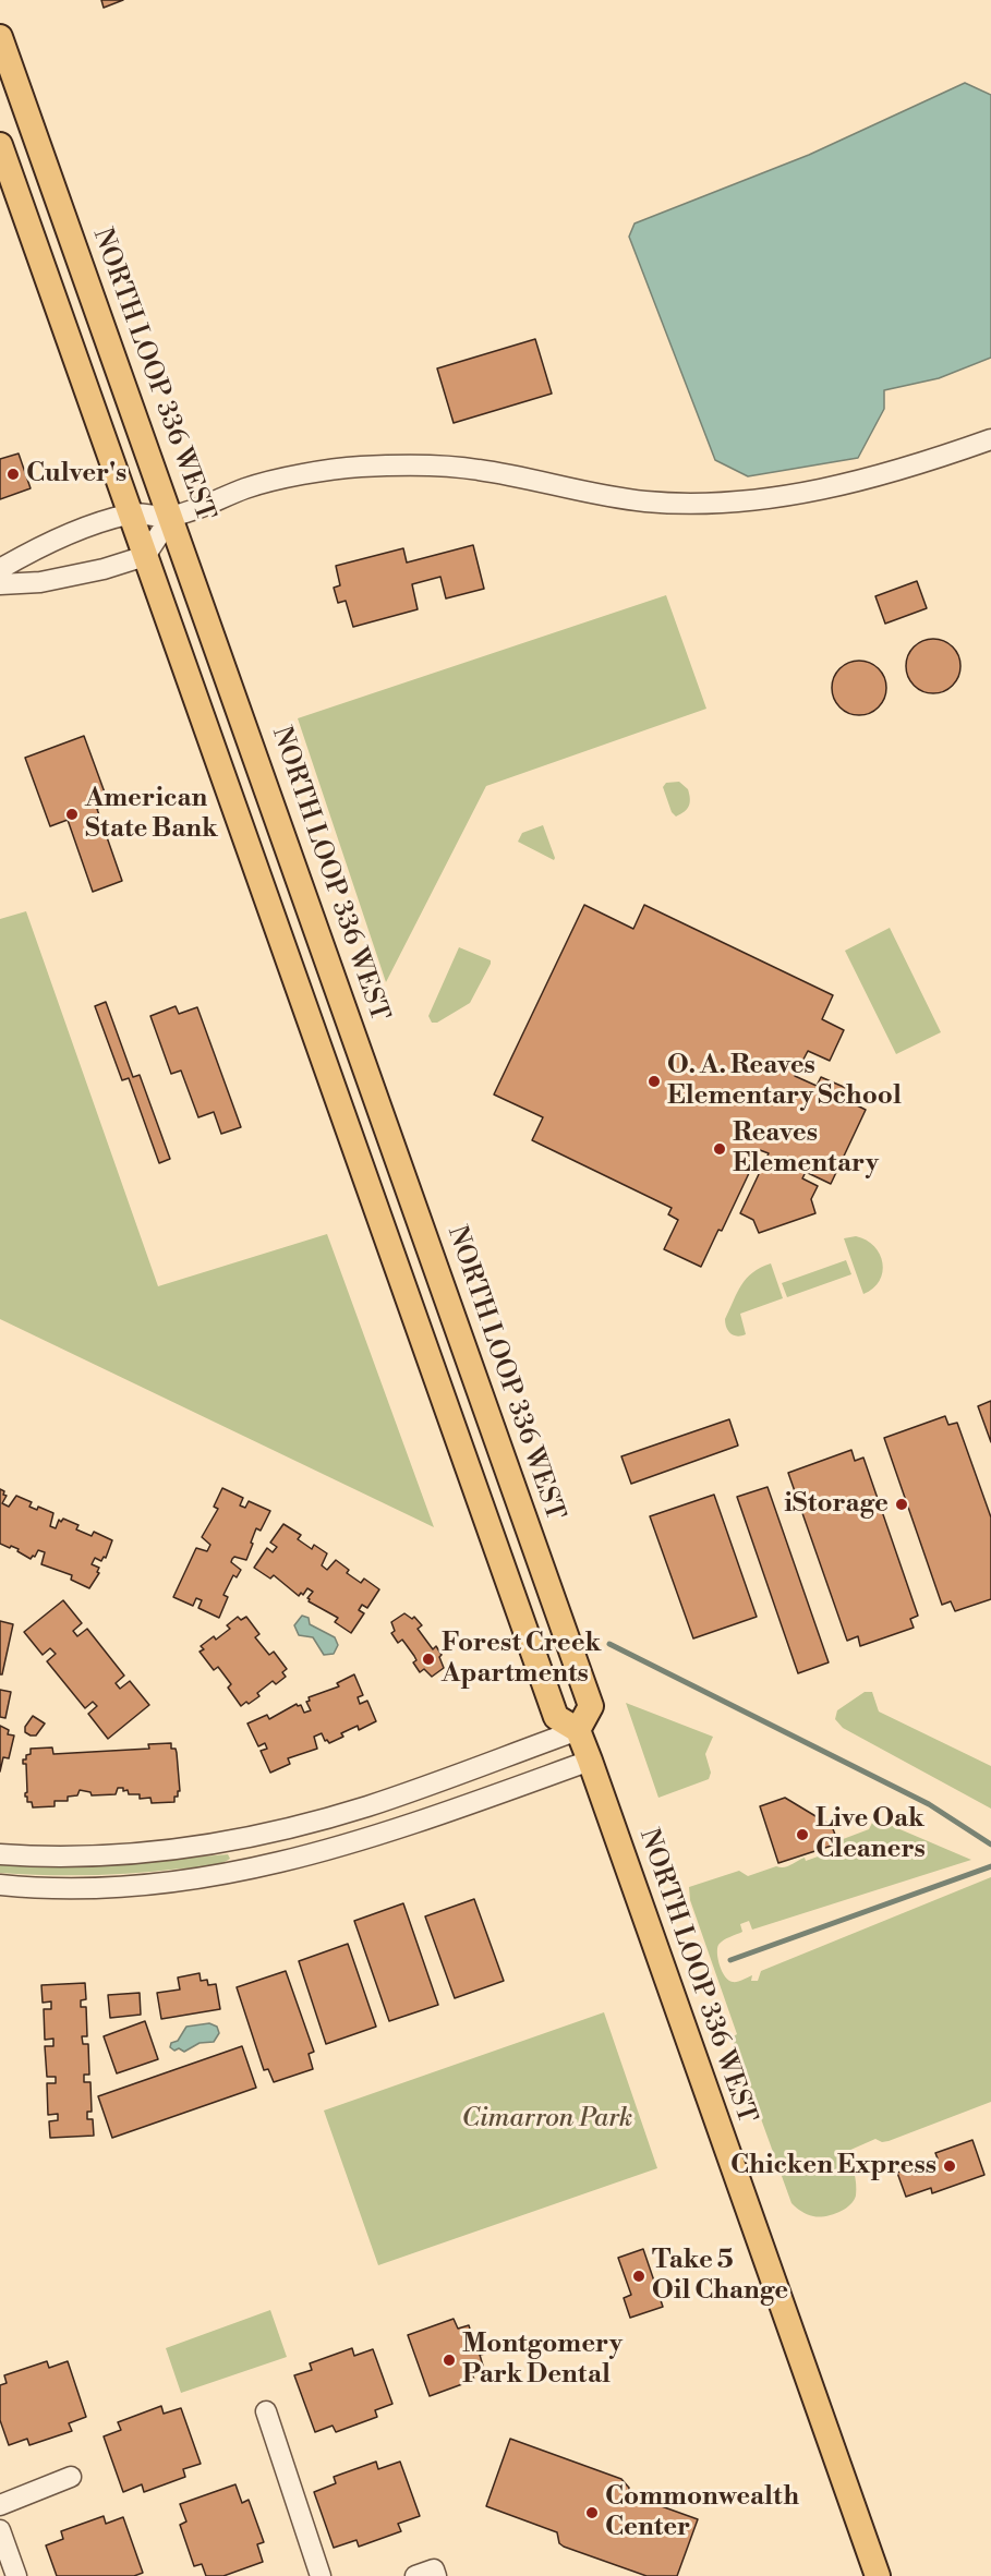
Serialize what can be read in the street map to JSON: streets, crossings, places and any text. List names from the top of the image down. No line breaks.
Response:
{"streets":{"main road":["NORTH LOOP 336 WEST"]},"parks":["Cimarron Park"],"places":["Culver's","American State Bank","O. A. Reaves Elementary School","Reaves Elementary","iStorage","Forest Creek Apartments","Live Oak Cleaners","Chicken Express","Take 5 Oil Change","Montgomery Park Dental","Commonwealth Center"]}
